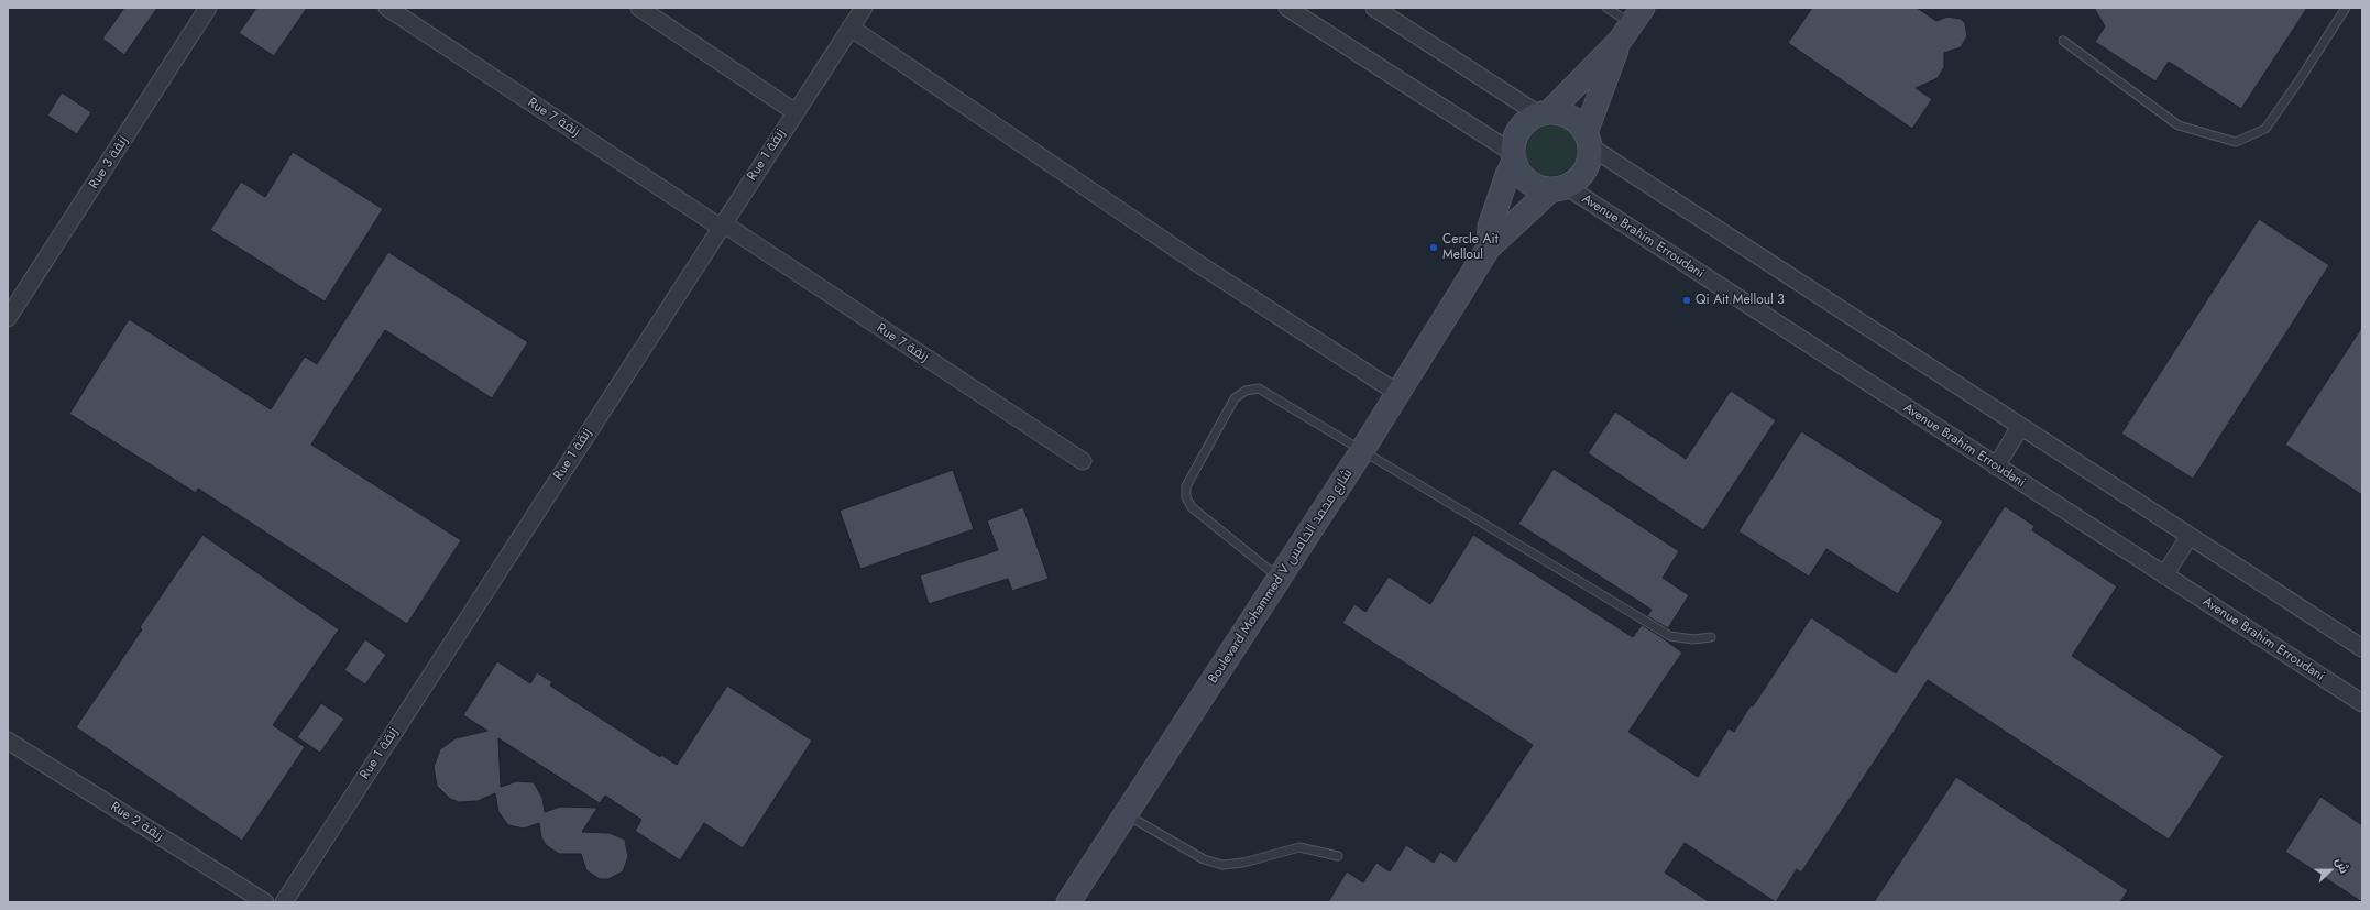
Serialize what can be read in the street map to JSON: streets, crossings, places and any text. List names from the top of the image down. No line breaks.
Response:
{"streets":{"main road":["Boulevard Mohammed V شارع محمد الخامس"],"street":["Rue 7 زنقة","Rue 1 زنقة","Rue 3 زنقة","Avenue Brahim Erroudani","Rue 2 زنقة"]},"crossings":[["Rue 7 زنقة","Rue 1 زنقة"],["Avenue Brahim Erroudani","Boulevard Mohammed V شارع محمد الخامس"]],"places":["Cercle Ait Melloul","Qi Ait Melloul 3"],"north":"right"}
